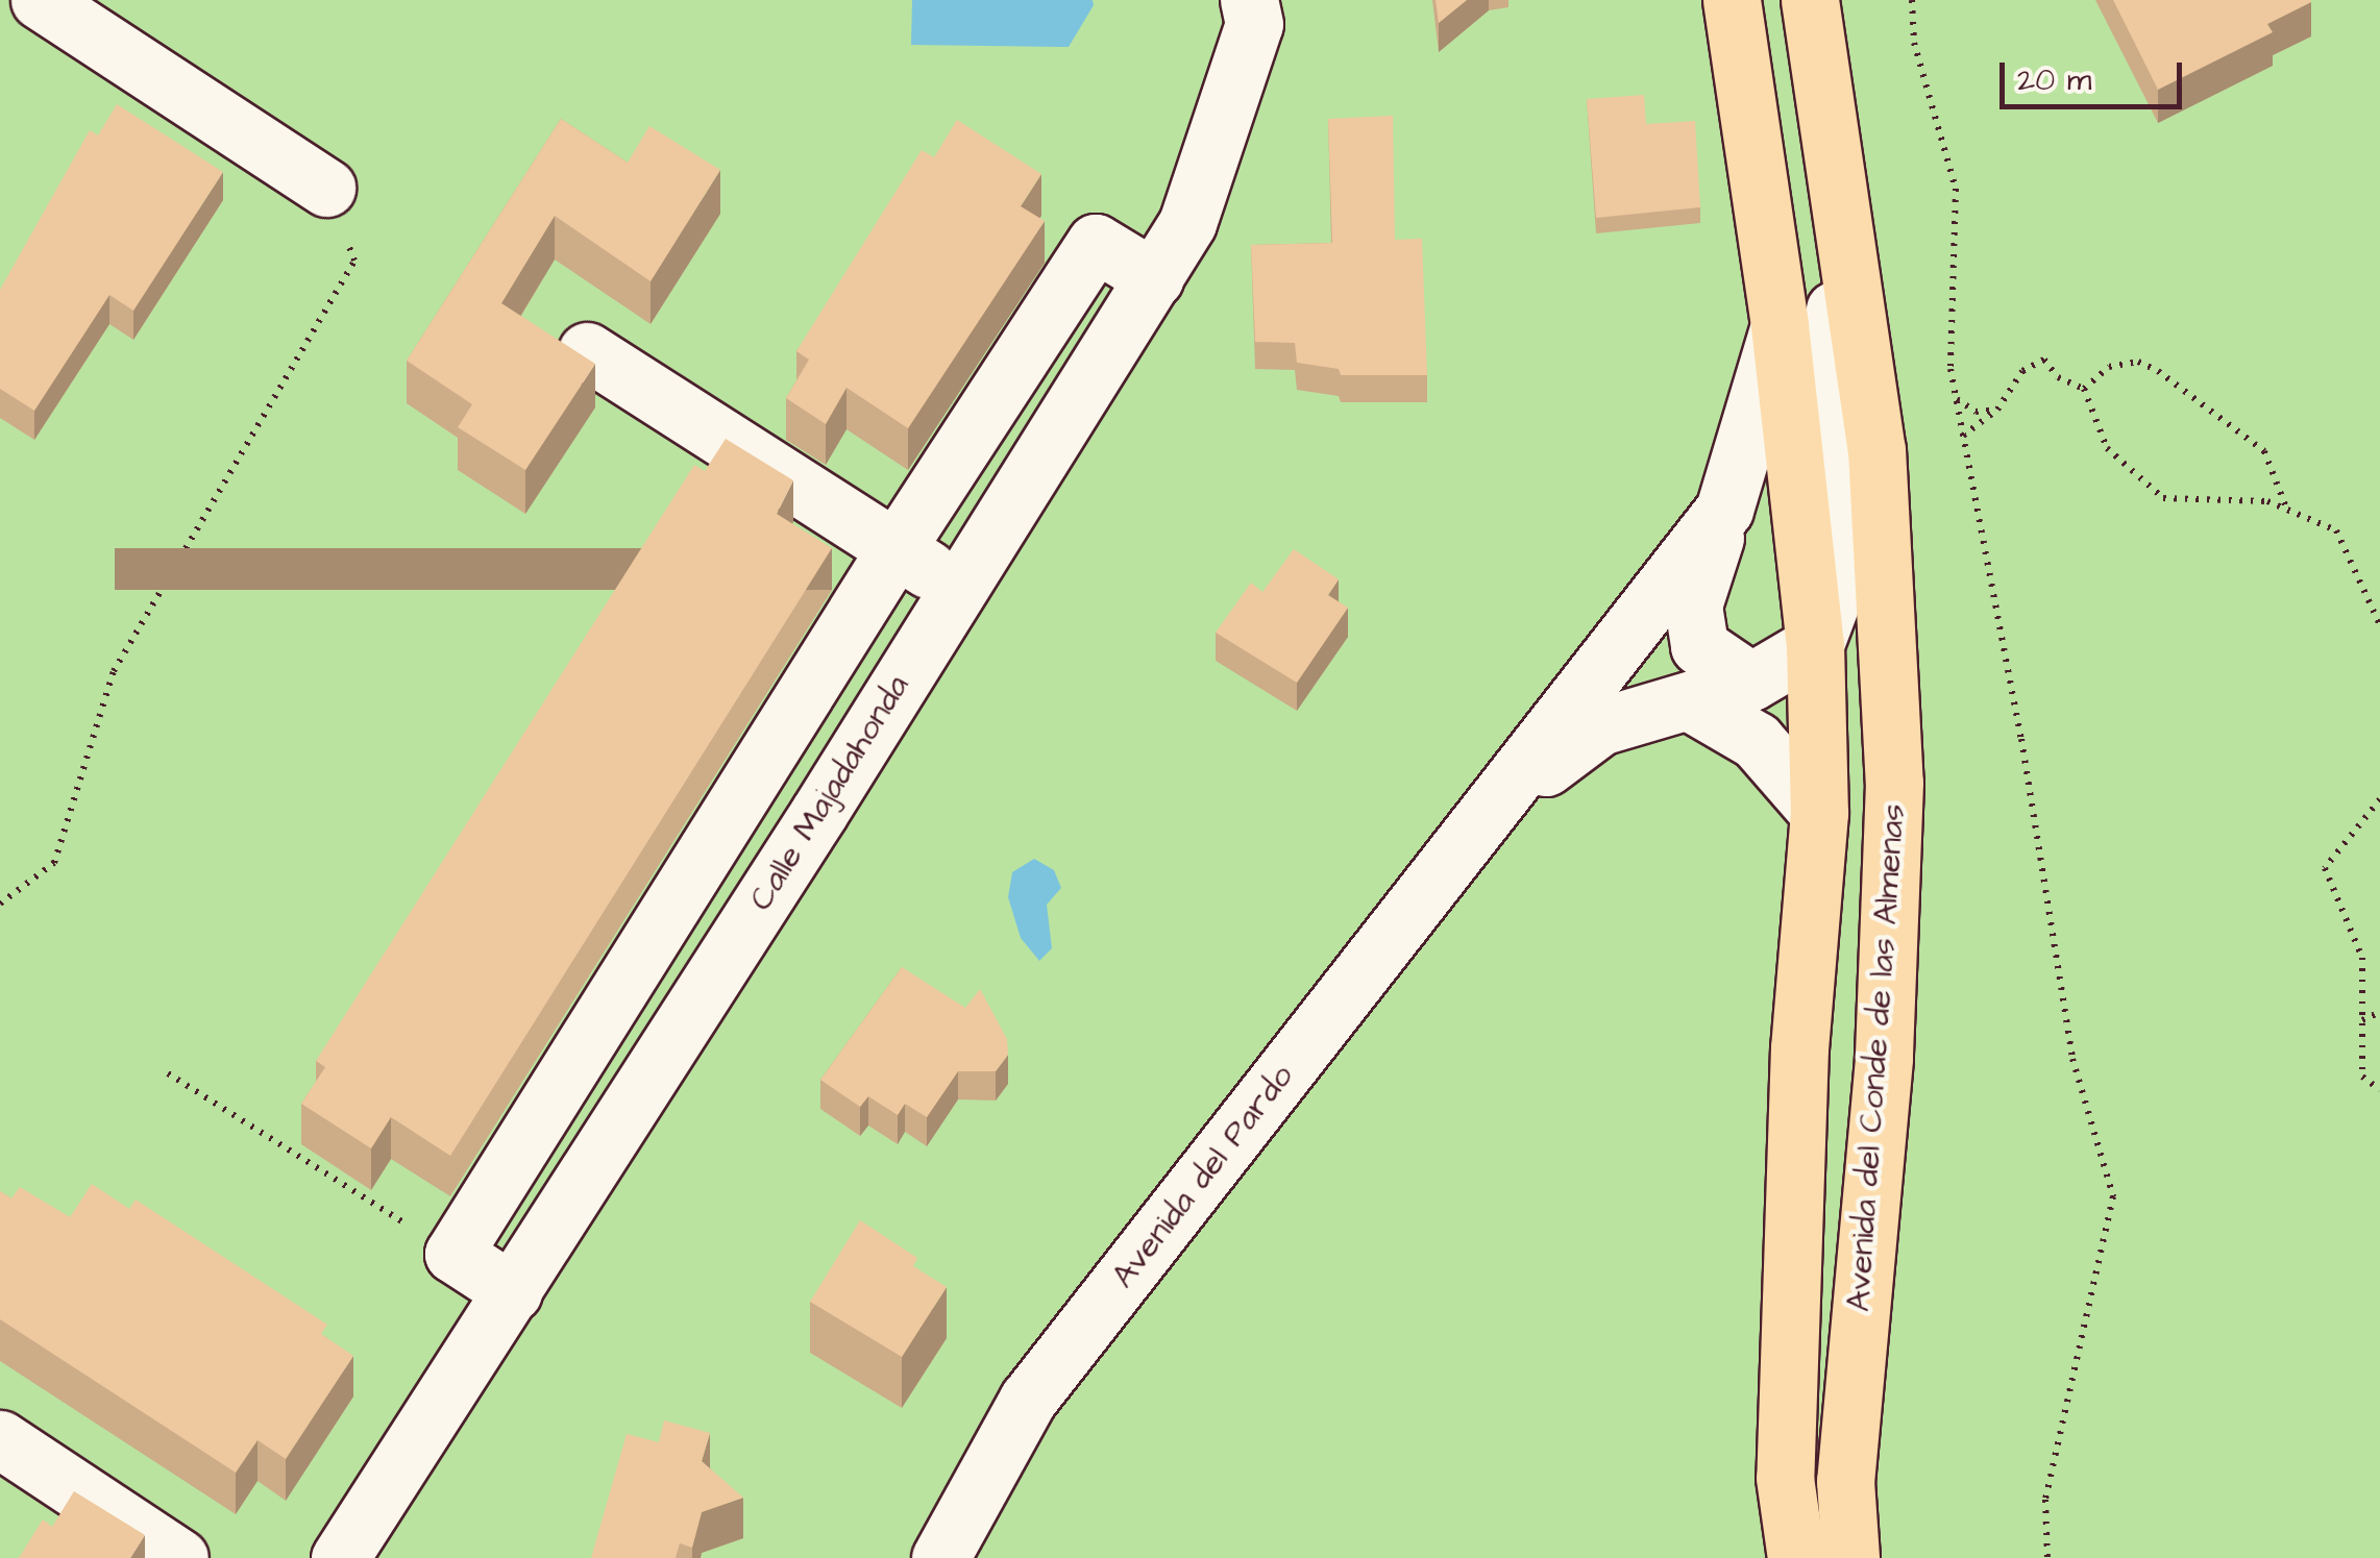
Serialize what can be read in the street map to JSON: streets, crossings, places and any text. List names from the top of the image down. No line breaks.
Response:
{"streets":{"main road":["Avenida del Conde de las Almenas"],"street":["Calle Majadahonda","Avenida del Pardo"]},"scale_bar":"20 m"}
